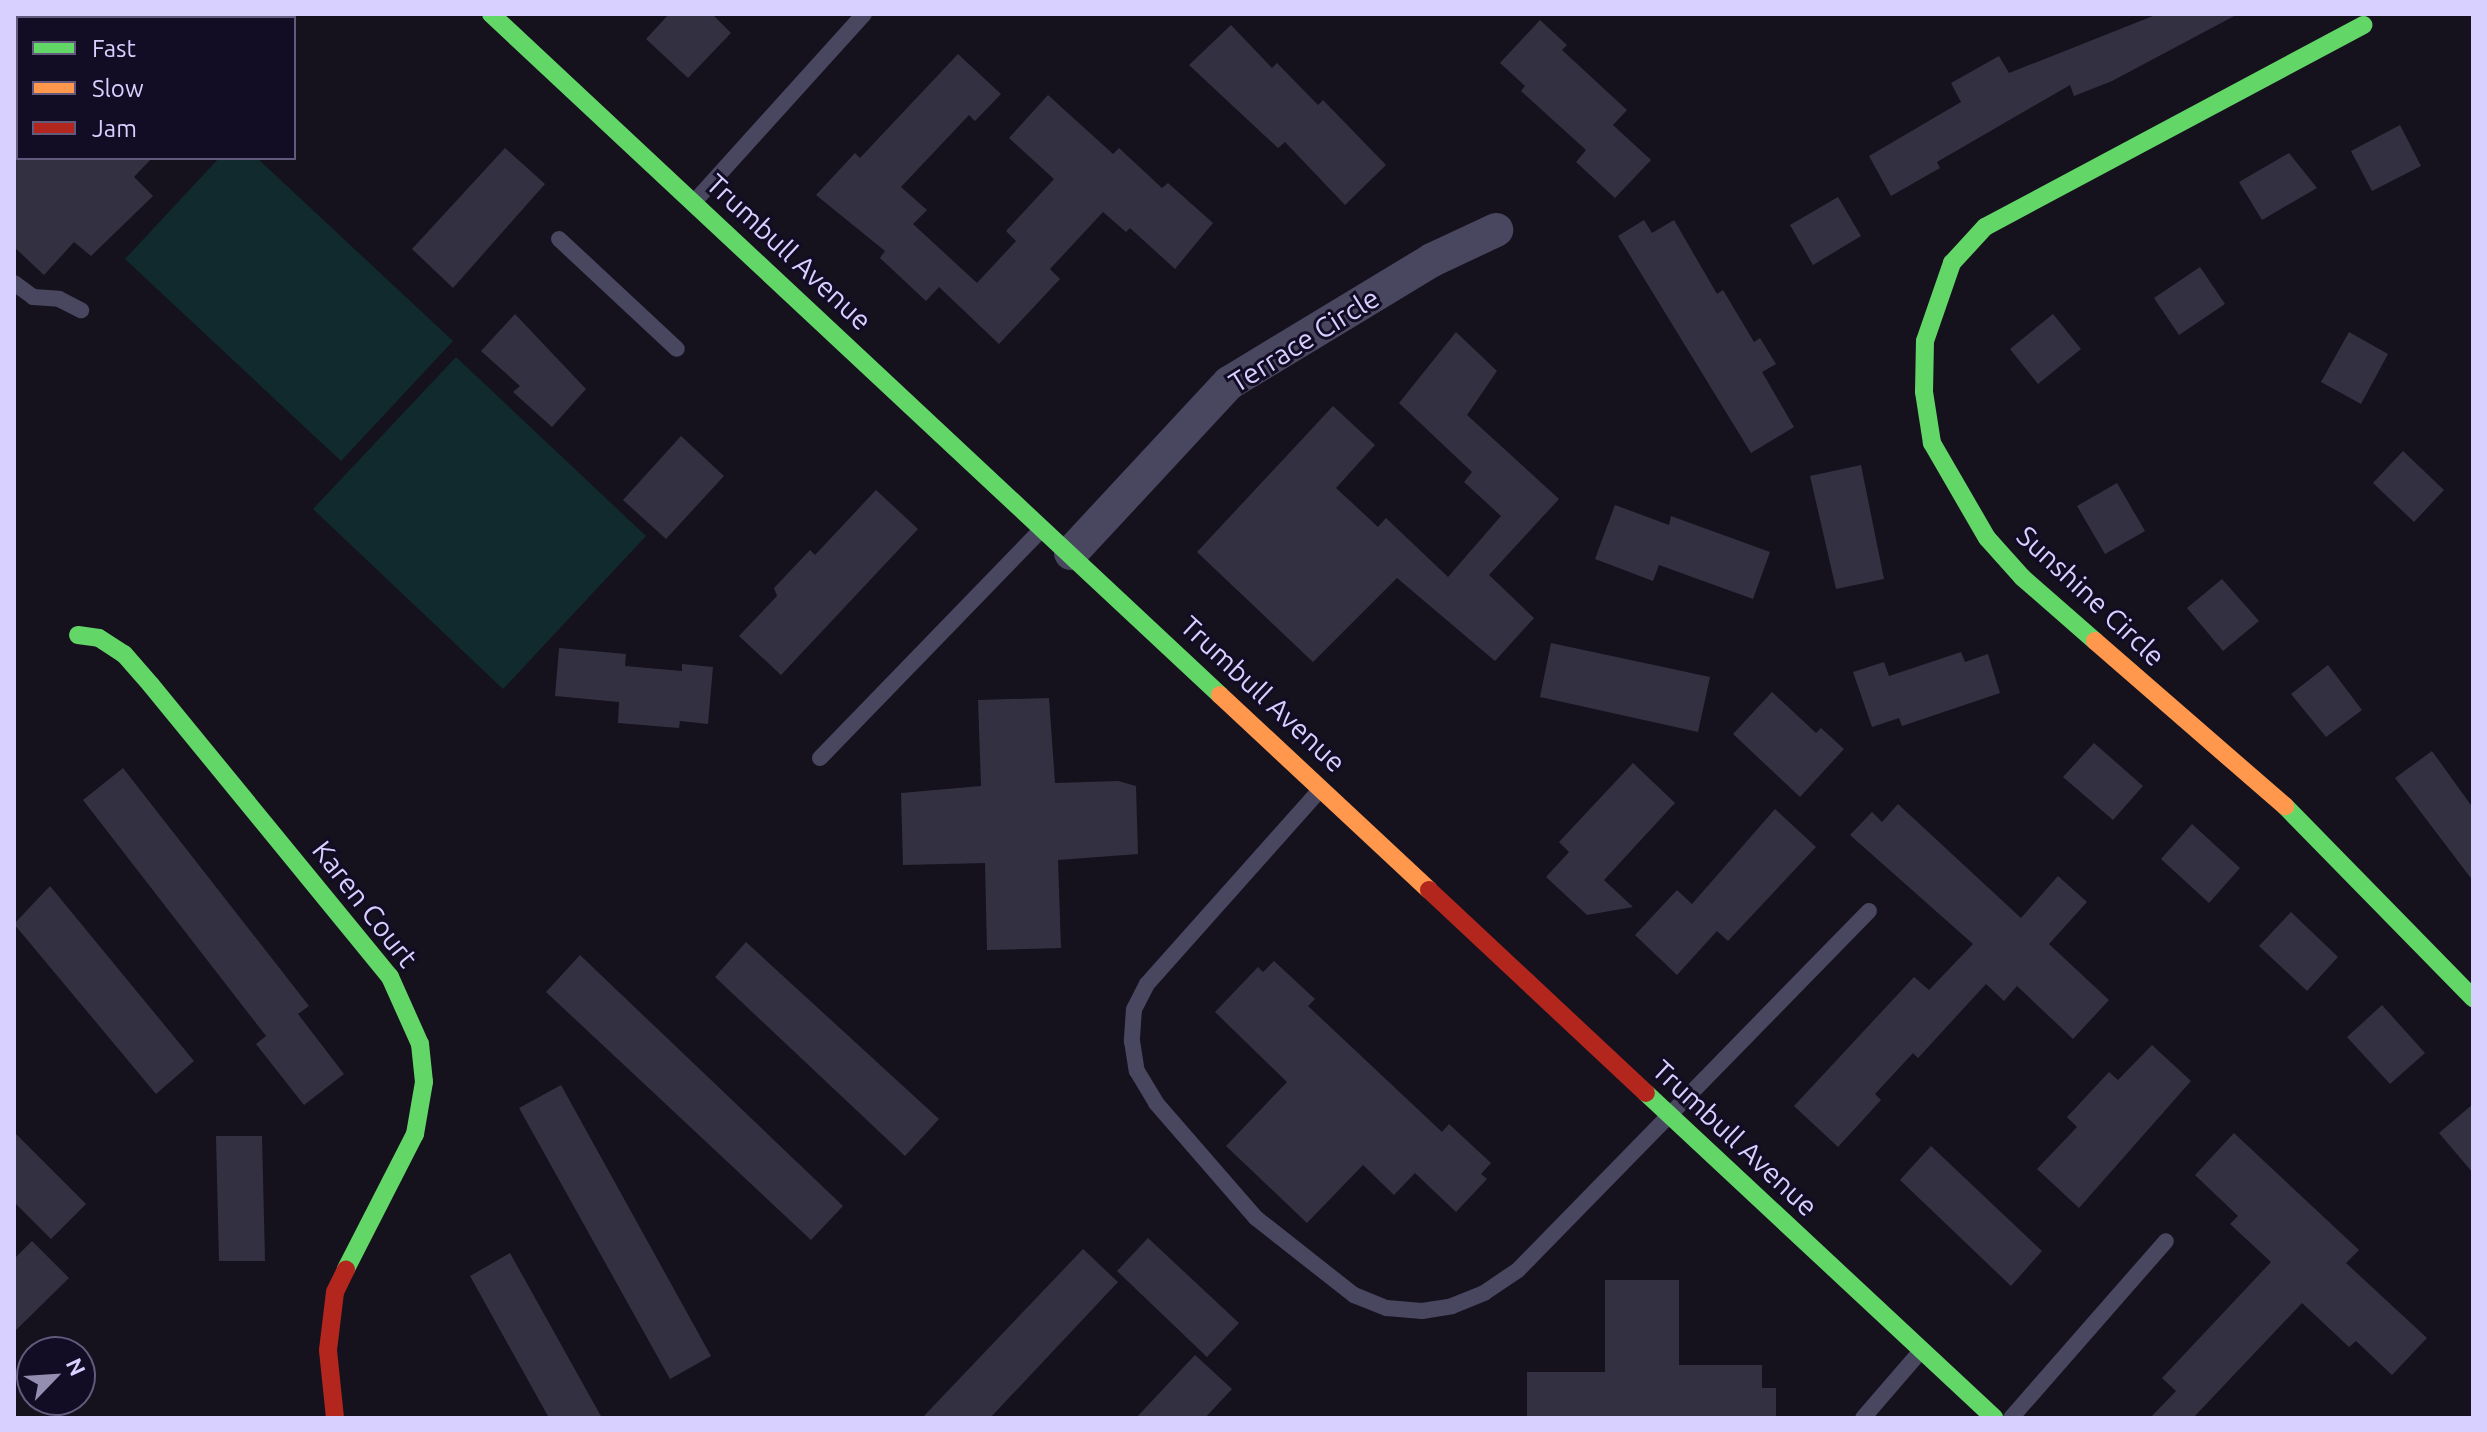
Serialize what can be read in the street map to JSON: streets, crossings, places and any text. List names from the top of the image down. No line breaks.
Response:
{"streets":{"street":["Trumbull Avenue","Terrace Circle","Sunshine Circle","Karen Court"]},"crossings":[["Trumbull Avenue","Terrace Circle"]],"legend":["Fast","Slow","Jam"],"north":"top right"}
